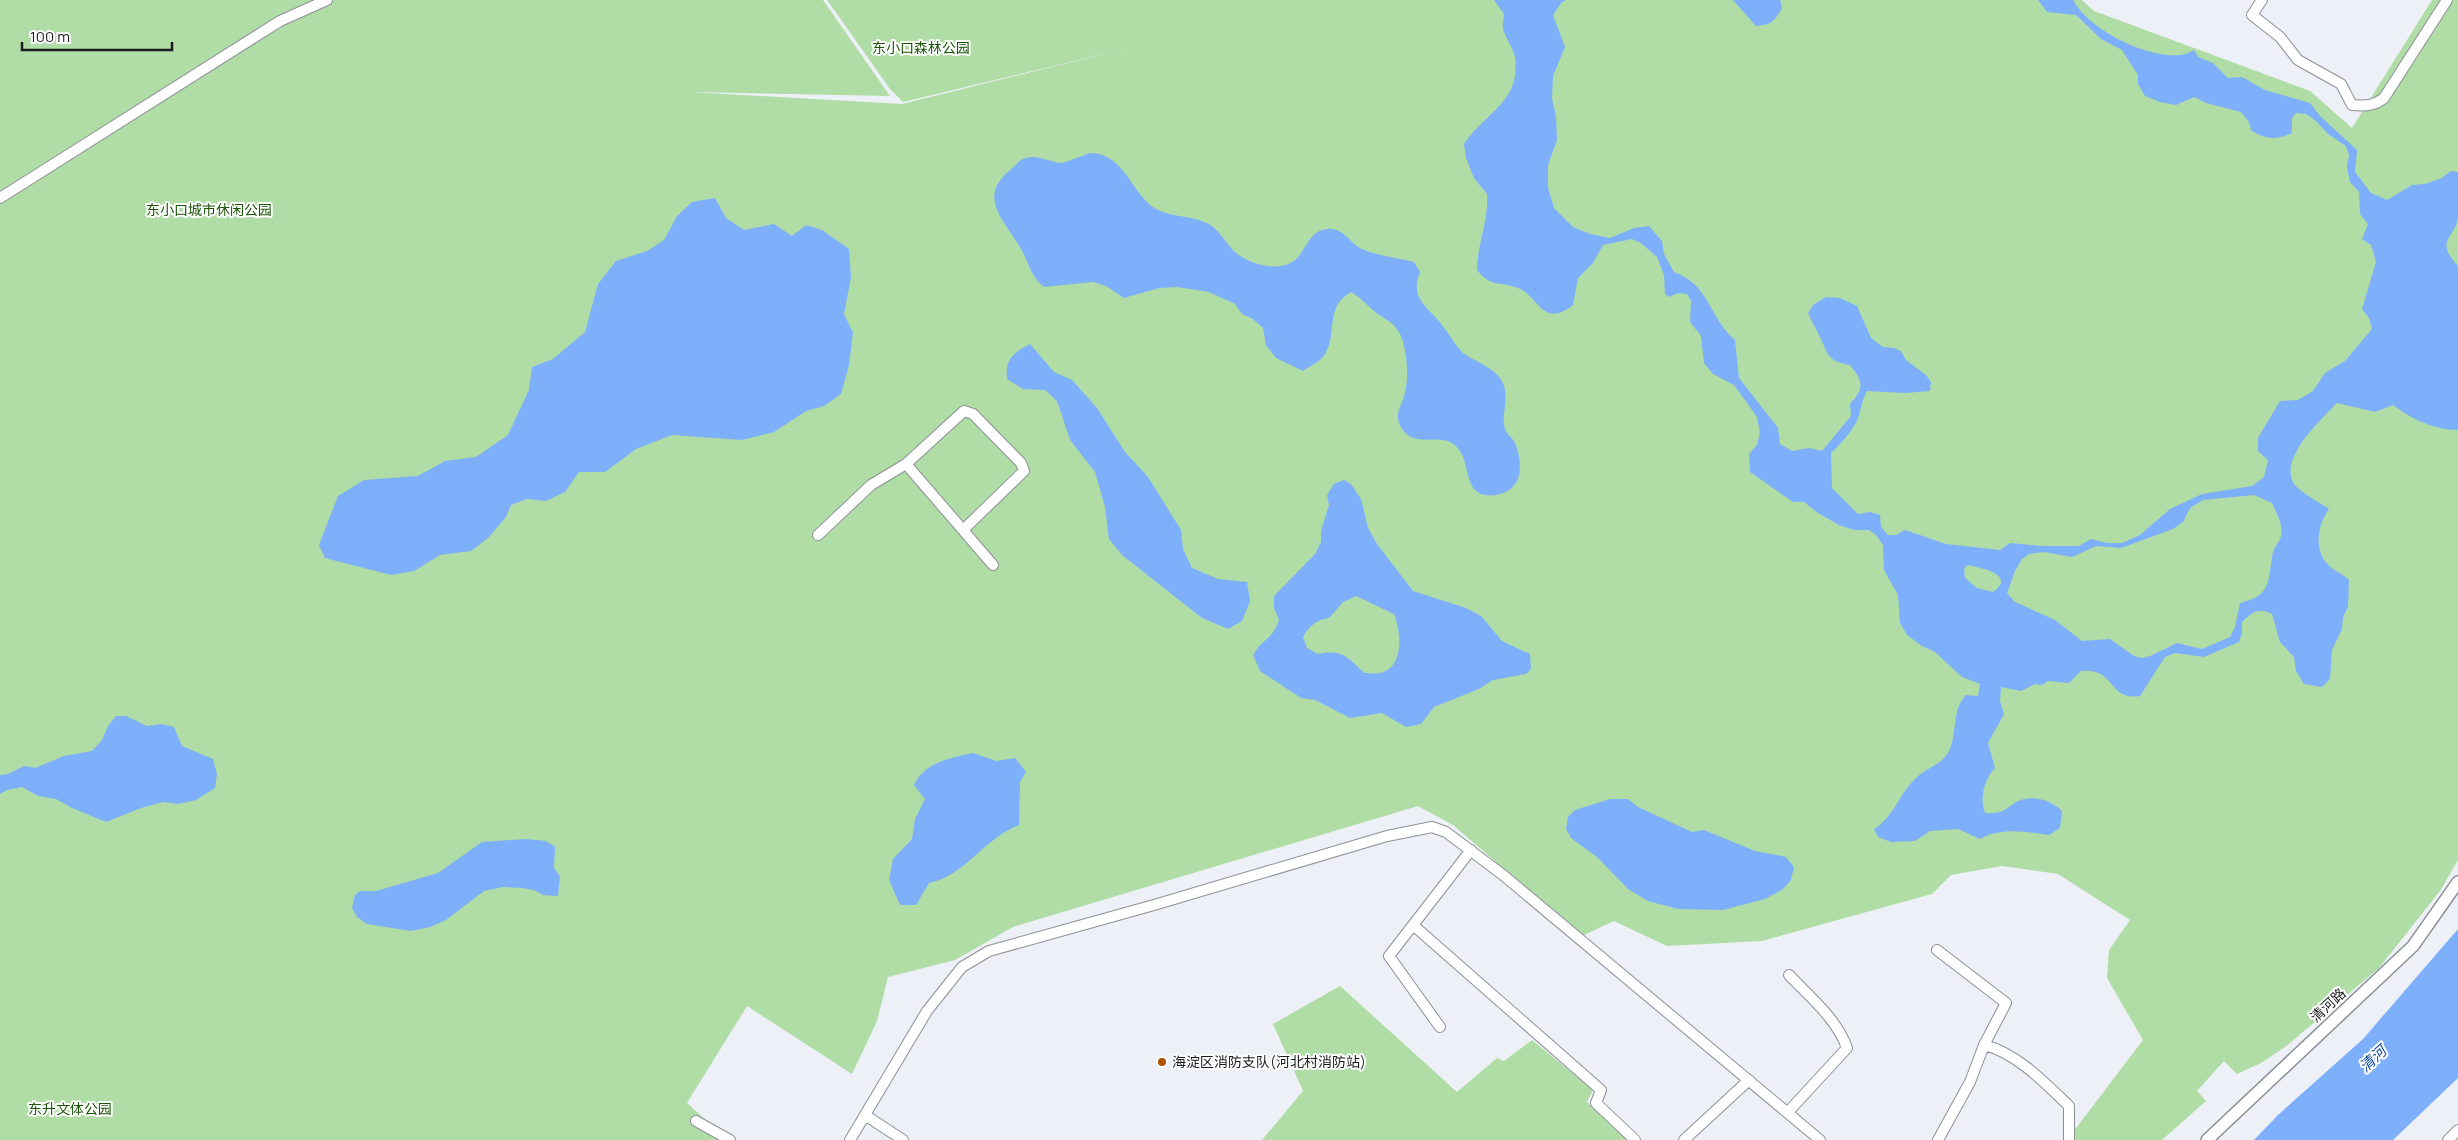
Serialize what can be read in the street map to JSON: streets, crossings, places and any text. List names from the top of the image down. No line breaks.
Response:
{"streets":{"street":["清河路"]},"water":["清河"],"parks":["东小口森林公园","东小口城市休闲公园","东升文体公园"],"places":["海淀区消防支队(河北村消防站)"],"scale_bar":"100 m"}
